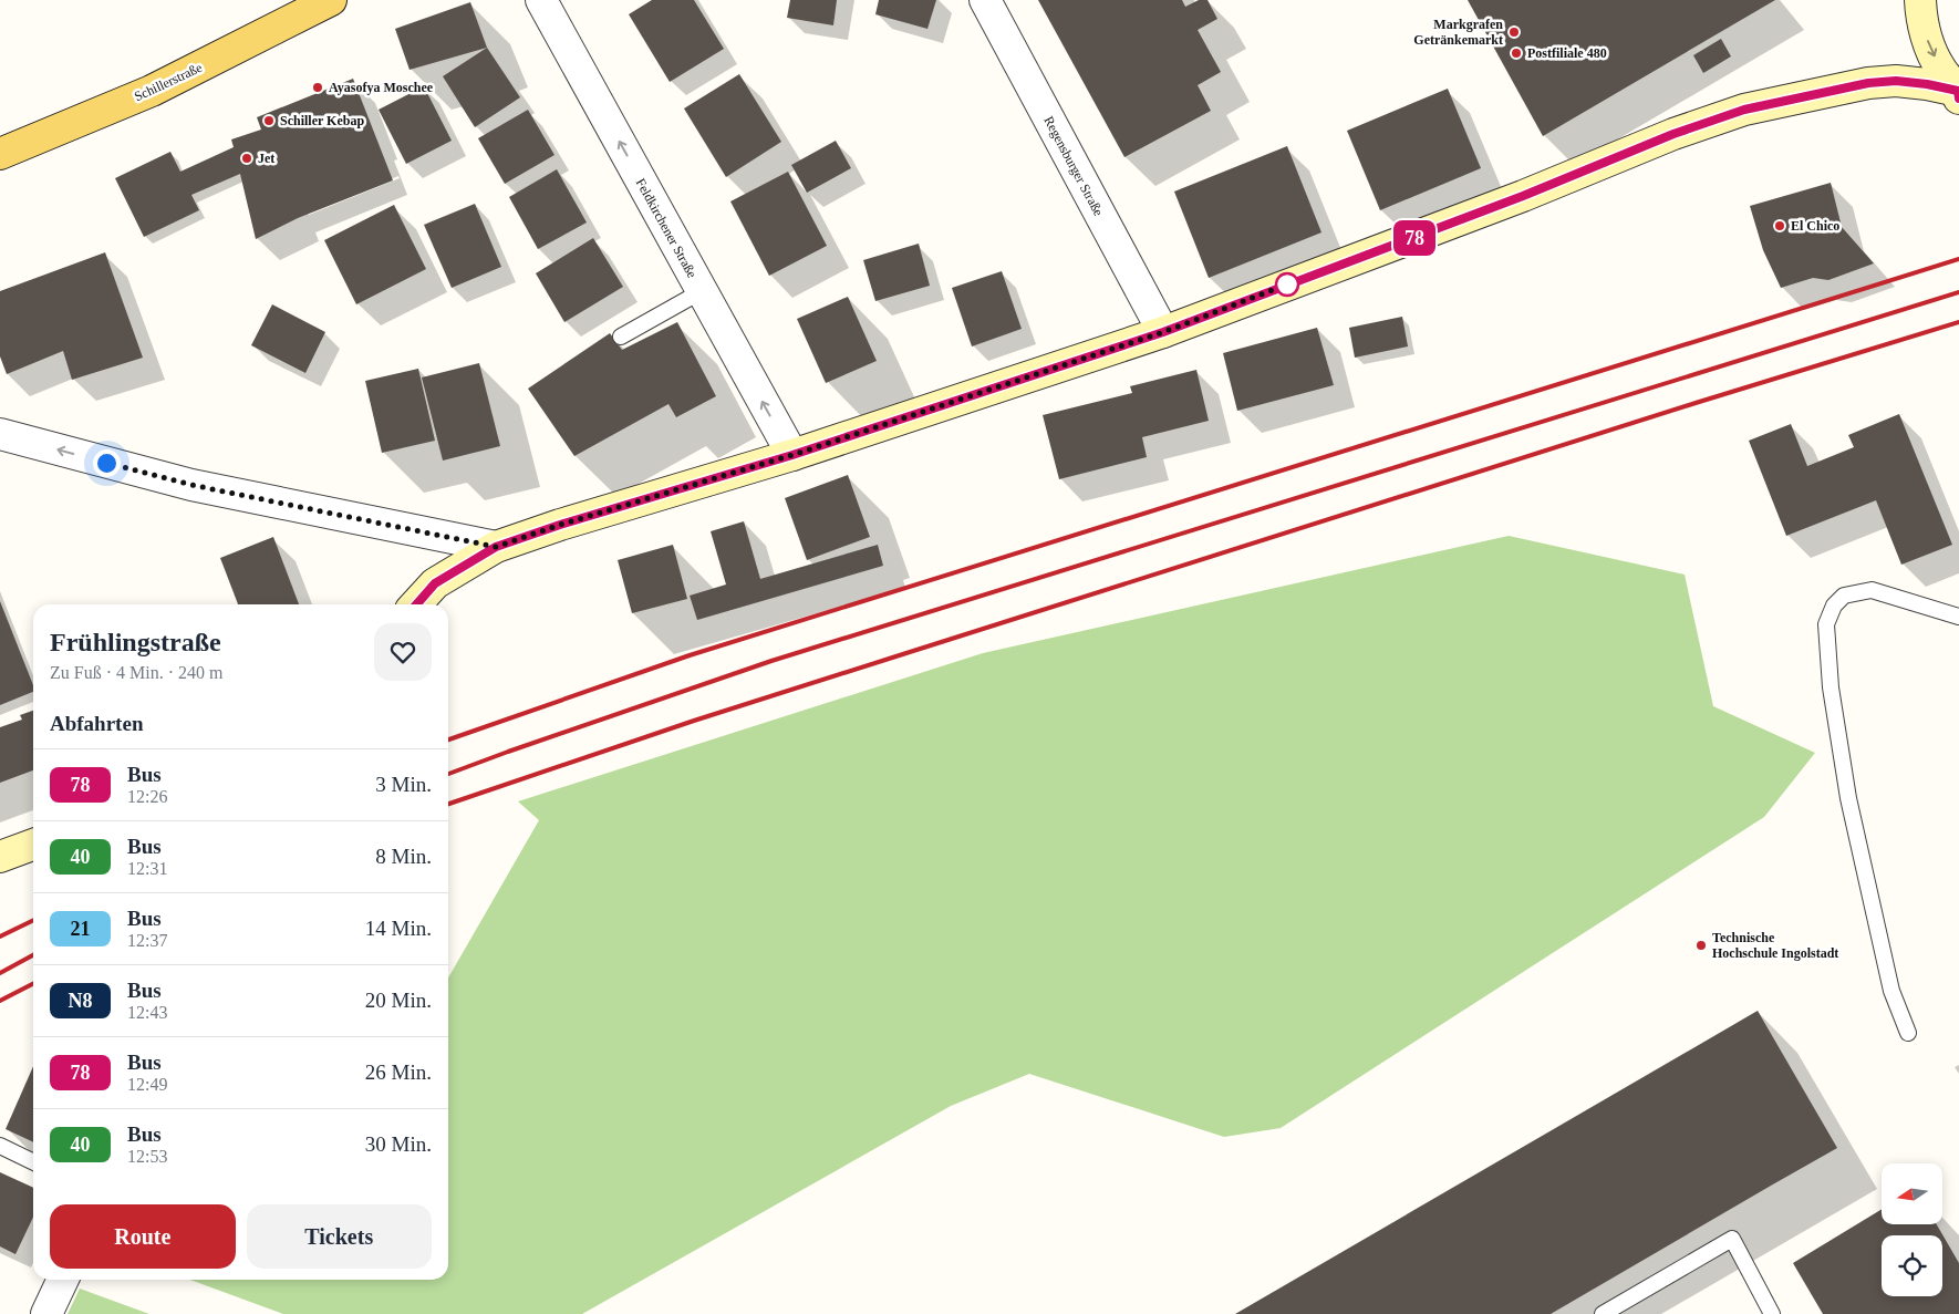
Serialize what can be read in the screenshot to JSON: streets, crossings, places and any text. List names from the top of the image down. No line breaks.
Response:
{"streets":{"main road":["Schillerstraße"],"street":["Regensburger Straße","Feldkirchener Straße"]},"one_way":["Feldkirchener Straße"],"places":["Markgrafen Getränkemarkt","Postfiliale 480","Ayasofya Moschee","Schiller Kebap","Jet","El Chico","Technische Hochschule Ingolstadt"],"lines":["bus line 78"],"north":"left","page":{"on_map":"78","heading":[["Frühlingstraße","Zu Fuß · 4 Min. · 240 m"],"Abfahrten"],"list":[{"mark":"78","name":"Bus","note":"12:26","value":"3 Min."},{"mark":"40","name":"Bus","note":"12:31","value":"8 Min."},{"mark":"21","name":"Bus","note":"12:37","value":"14 Min."},{"mark":"N8","name":"Bus","note":"12:43","value":"20 Min."},{"mark":"78","name":"Bus","note":"12:49","value":"26 Min."},{"mark":"40","name":"Bus","note":"12:53","value":"30 Min."}],"buttons":["Route","Tickets"]}}
